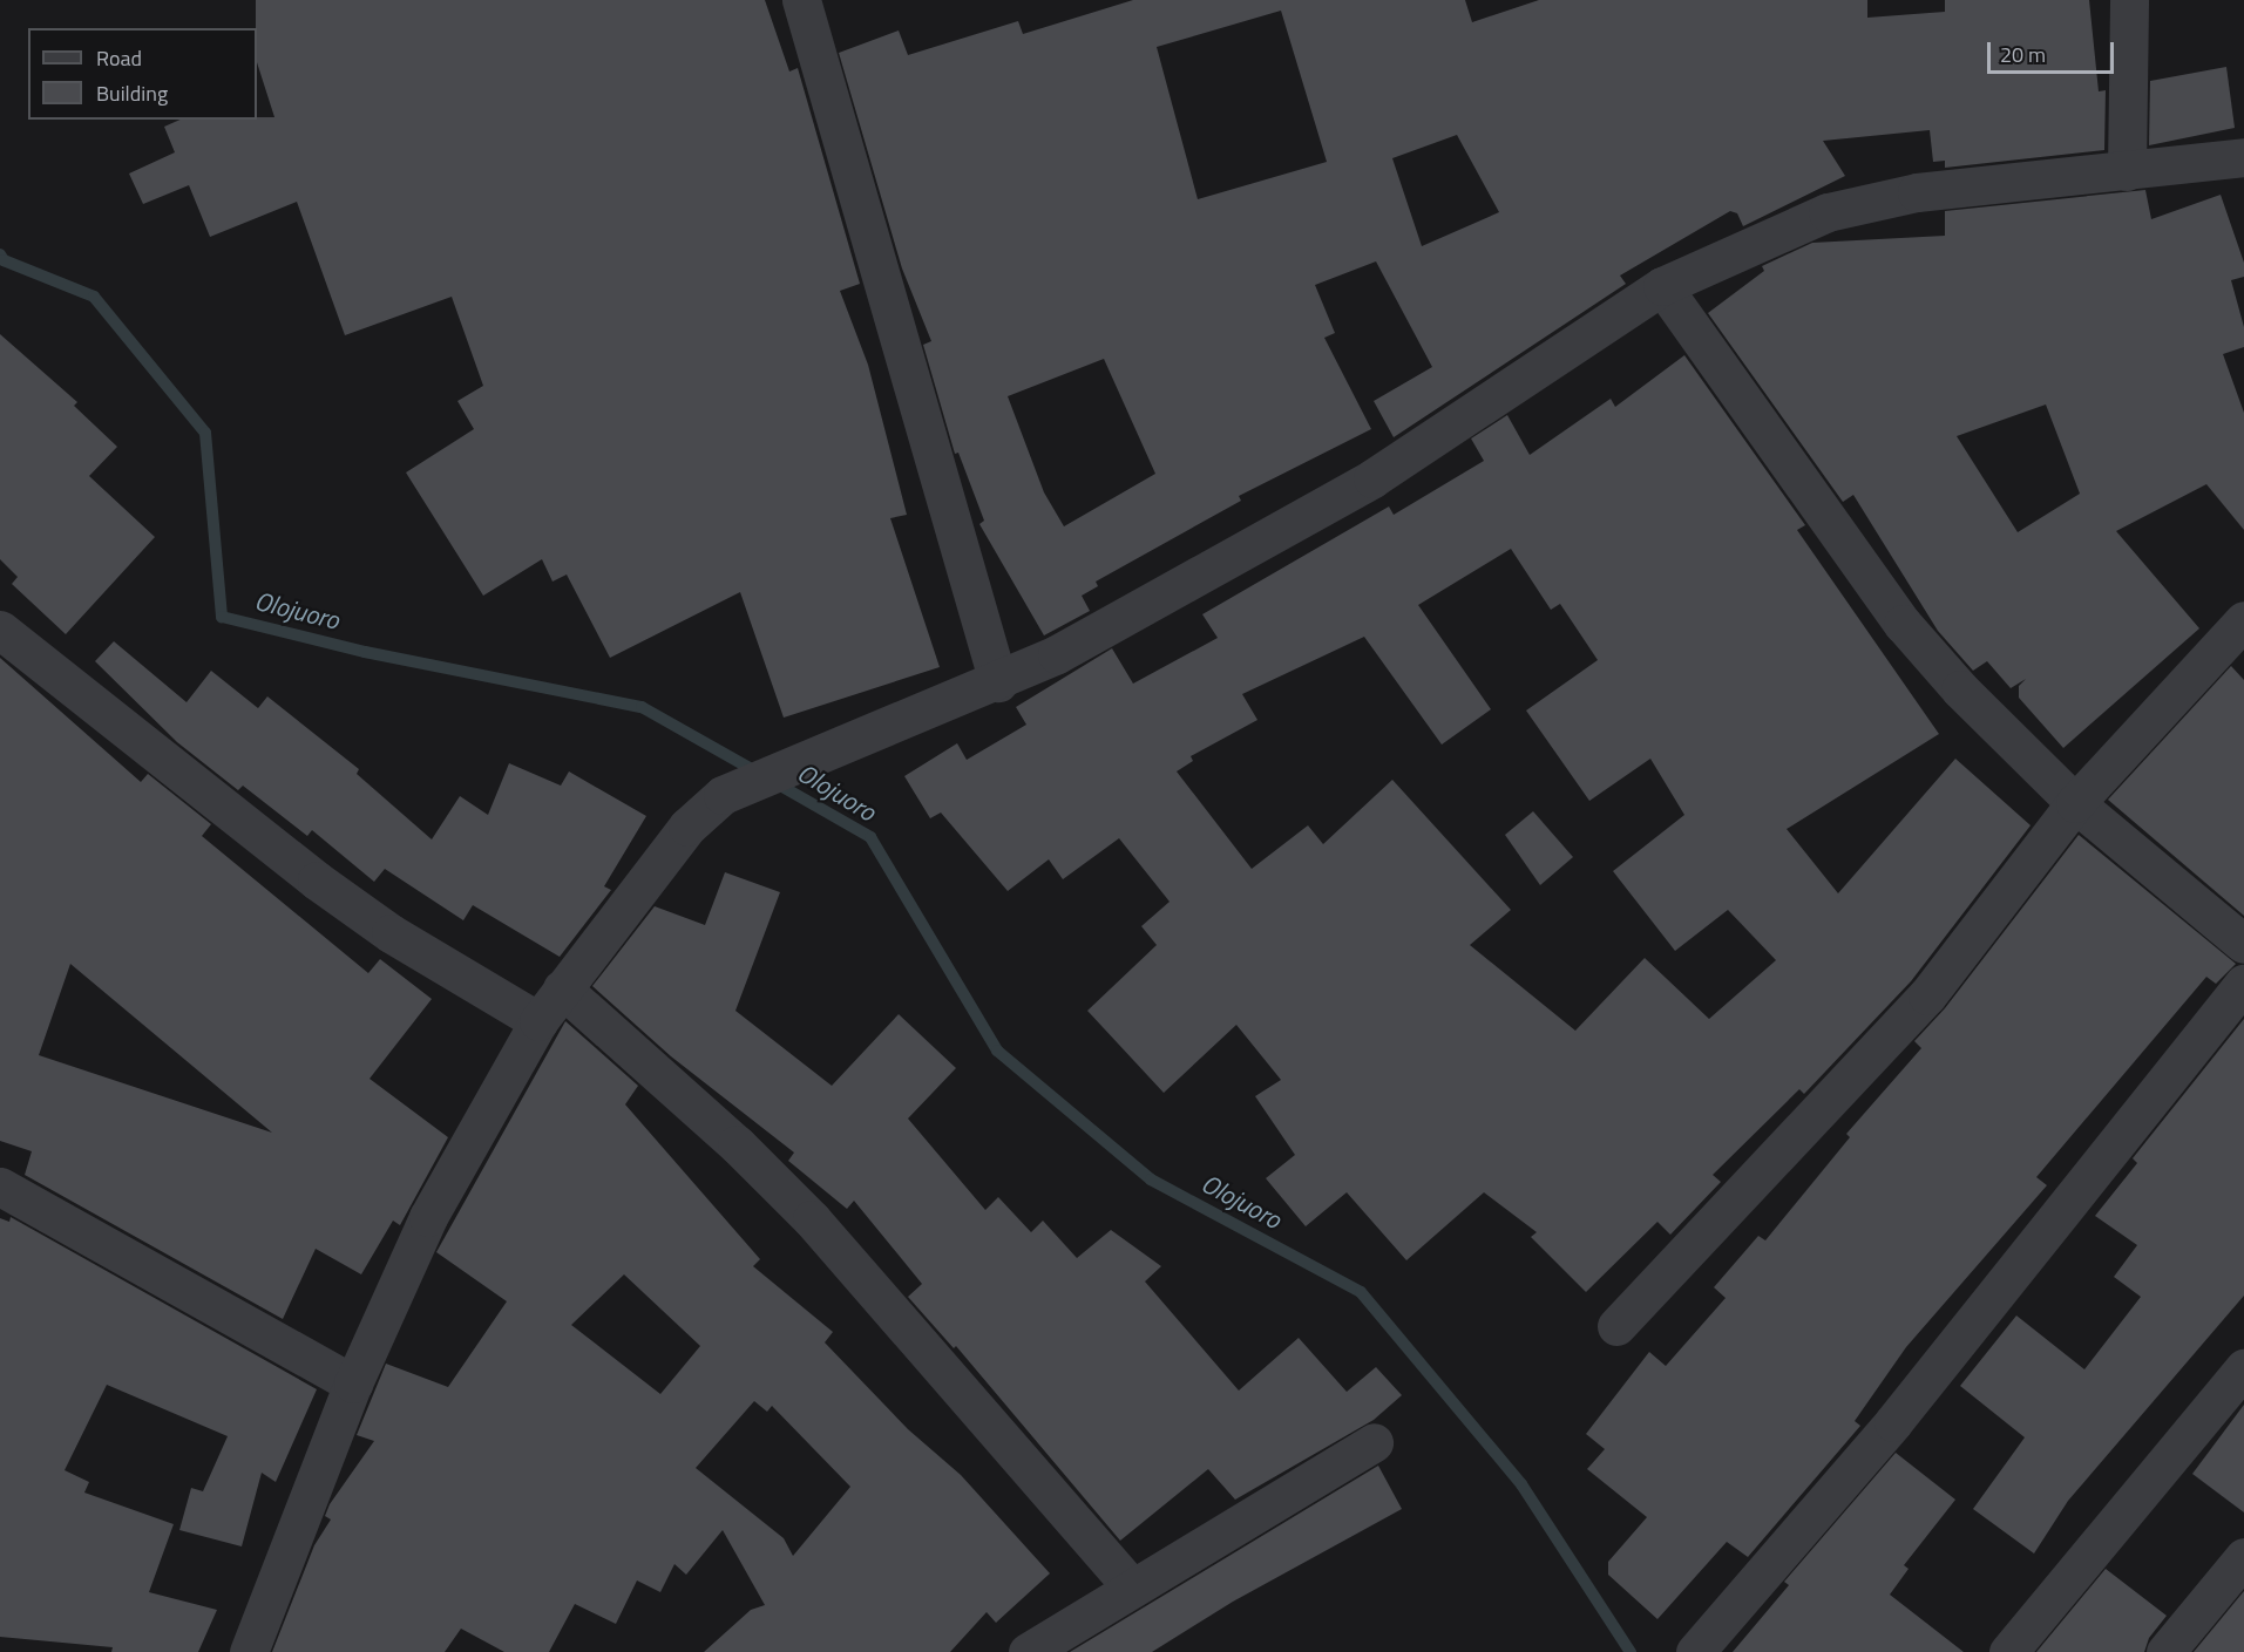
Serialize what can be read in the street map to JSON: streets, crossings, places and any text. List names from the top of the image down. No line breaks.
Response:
{"water":["Olojuoro"],"legend":["Road","Building"],"scale_bar":"20 m"}
